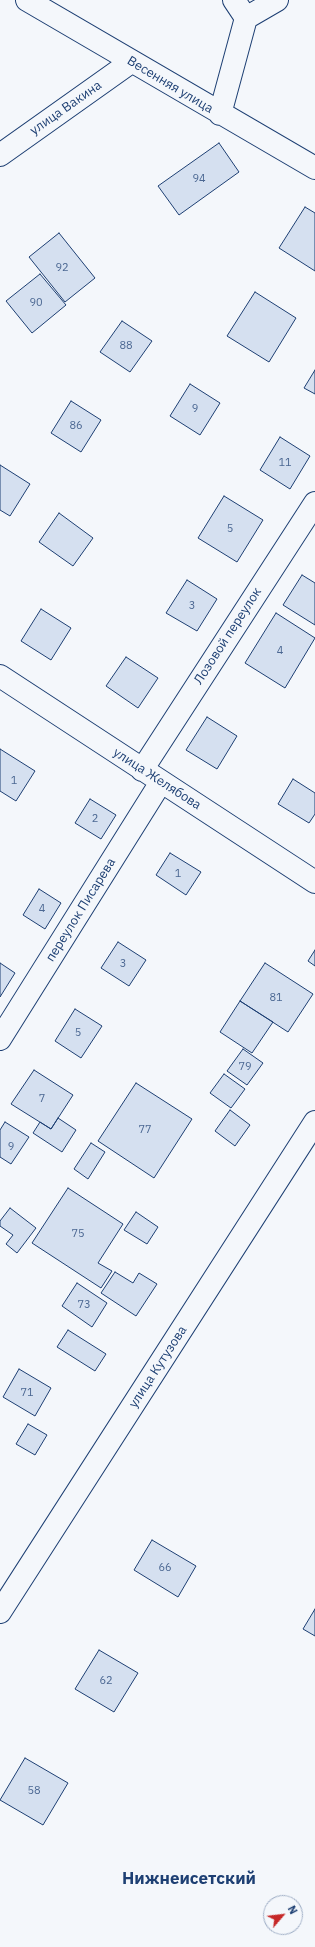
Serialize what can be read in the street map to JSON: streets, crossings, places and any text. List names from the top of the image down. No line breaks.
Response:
{"streets":{"street":["Весенняя улица","улица Вакина","Лозовой переулок","улица Желябова","переулок Писарева","улица Кутузова"]},"crossings":[["Весенняя улица","улица Вакина"],["Лозовой переулок","улица Желябова"],["улица Желябова","переулок Писарева"]],"districts":["Нижнеисетский"],"house_numbers":["94","92","90","88","9","86","11","5","3","4","1","2","1","4","3","81","5","79","7","77","9","75","73","71","66","62","58"],"north":"top right"}
